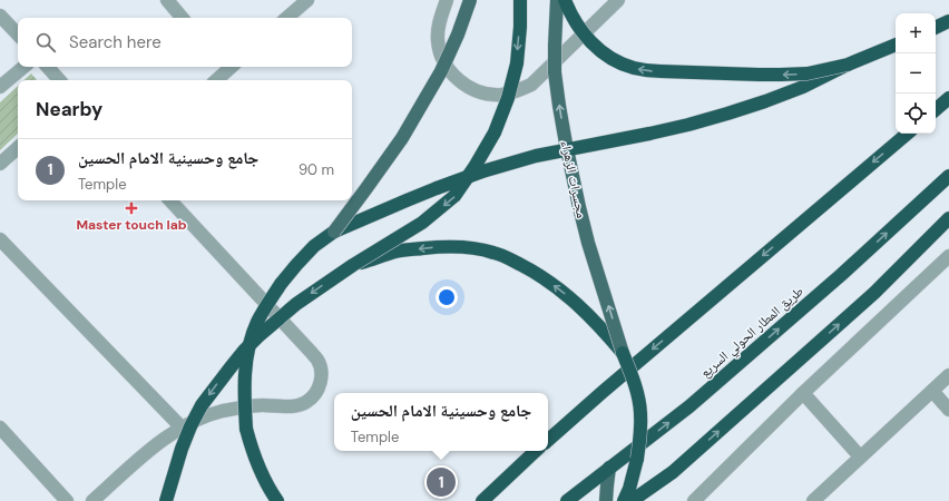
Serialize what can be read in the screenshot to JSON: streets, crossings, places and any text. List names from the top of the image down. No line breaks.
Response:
{"streets":{"highway":["طريق المطار الحولي السريع"],"main road":["مجسرات الزهراء"]},"one_way":["مجسرات الزهراء"],"places":{"health":["Master touch lab"]},"page":{"map_buttons":["+","−"],"search":"Search here","heading":"Nearby","list":[{"mark":"1","name":"جامع وحسينية الامام الحسين","note":"Temple","value":"90 m"}],"popup":["جامع وحسينية الامام الحسين","Temple"],"pins":"1"}}
